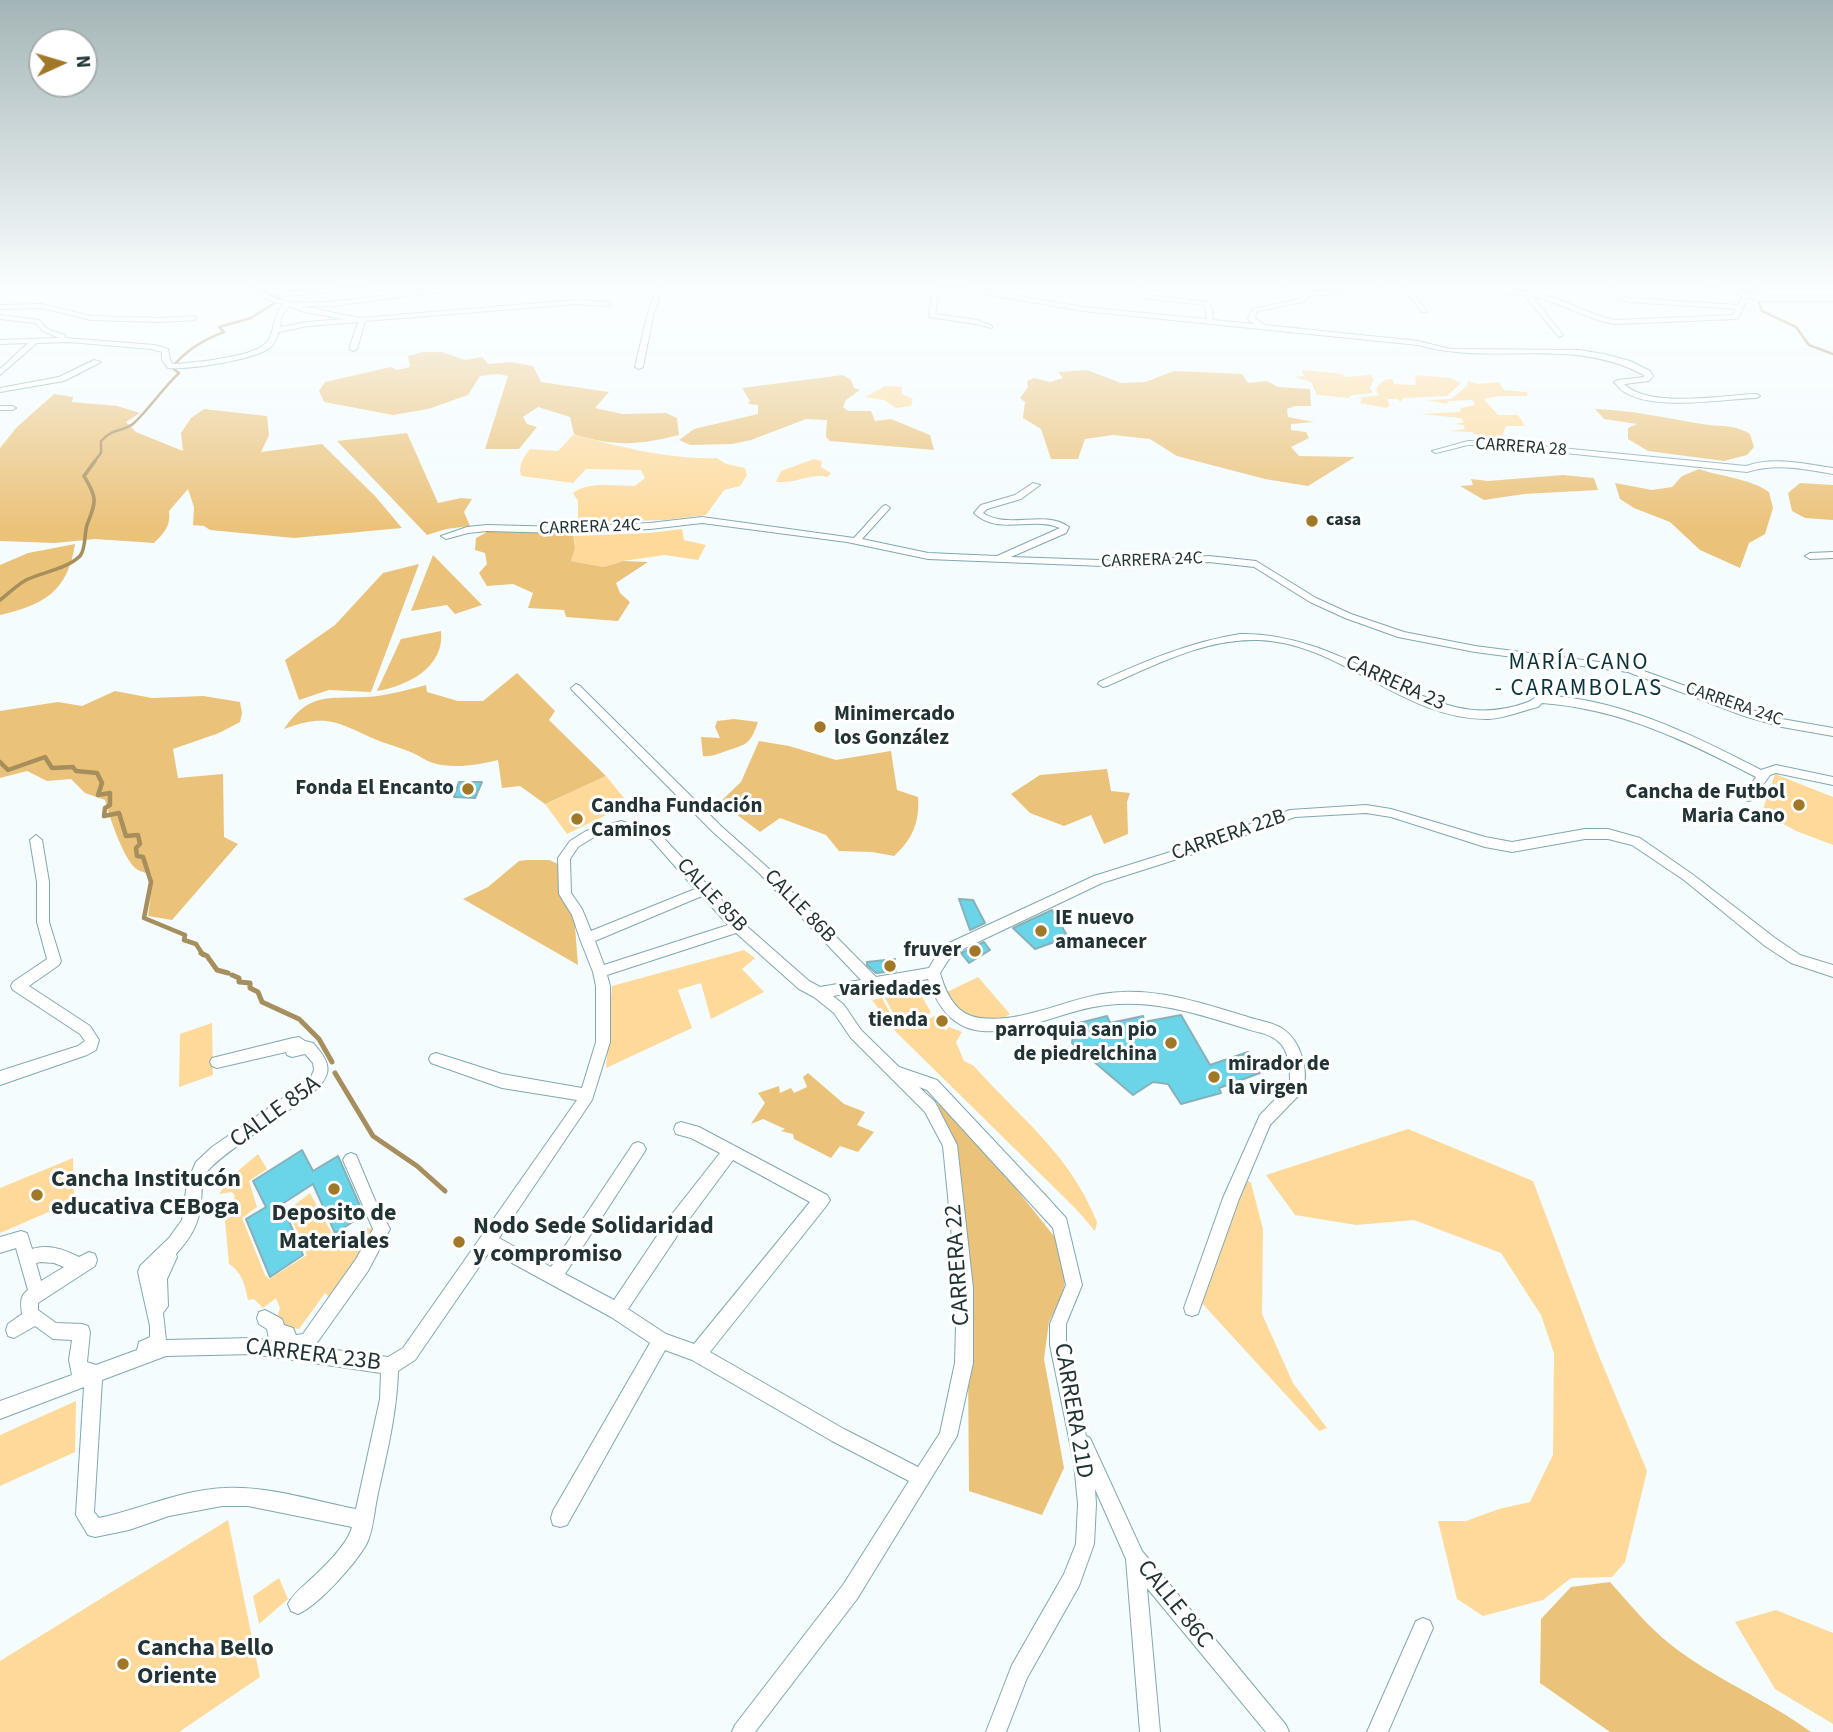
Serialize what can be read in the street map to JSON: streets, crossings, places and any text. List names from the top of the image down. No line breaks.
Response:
{"streets":{"street":["CARRERA 28","CARRERA 24C","CARRERA 23","CARRERA 22B","CALLE 85B","CALLE 86B","CALLE 85A","CARRERA 22","CARRERA 23B","CARRERA 21D","CALLE 86C"]},"crossings":[["CALLE 85B","CARRERA 22"],["CALLE 85B","CARRERA 23B"],["CALLE 85A","CARRERA 23B"],["CARRERA 22","CARRERA 21D"],["CARRERA 21D","CALLE 86C"]],"districts":["MARÍA CANO - CARAMBOLAS"],"places":["casa","Minimercado los González","Fonda El Encanto","Cancha de Futbol Maria Cano","Candha Fundación Caminos","IE nuevo amanecer","fruver","variedades","tienda","parroquia san pio de piedrelchina","mirador de la virgen","Deposito de Materiales","Cancha Institucón educativa CEBoga","Nodo Sede Solidaridad y compromiso","Cancha Bello Oriente"],"north":"right"}
